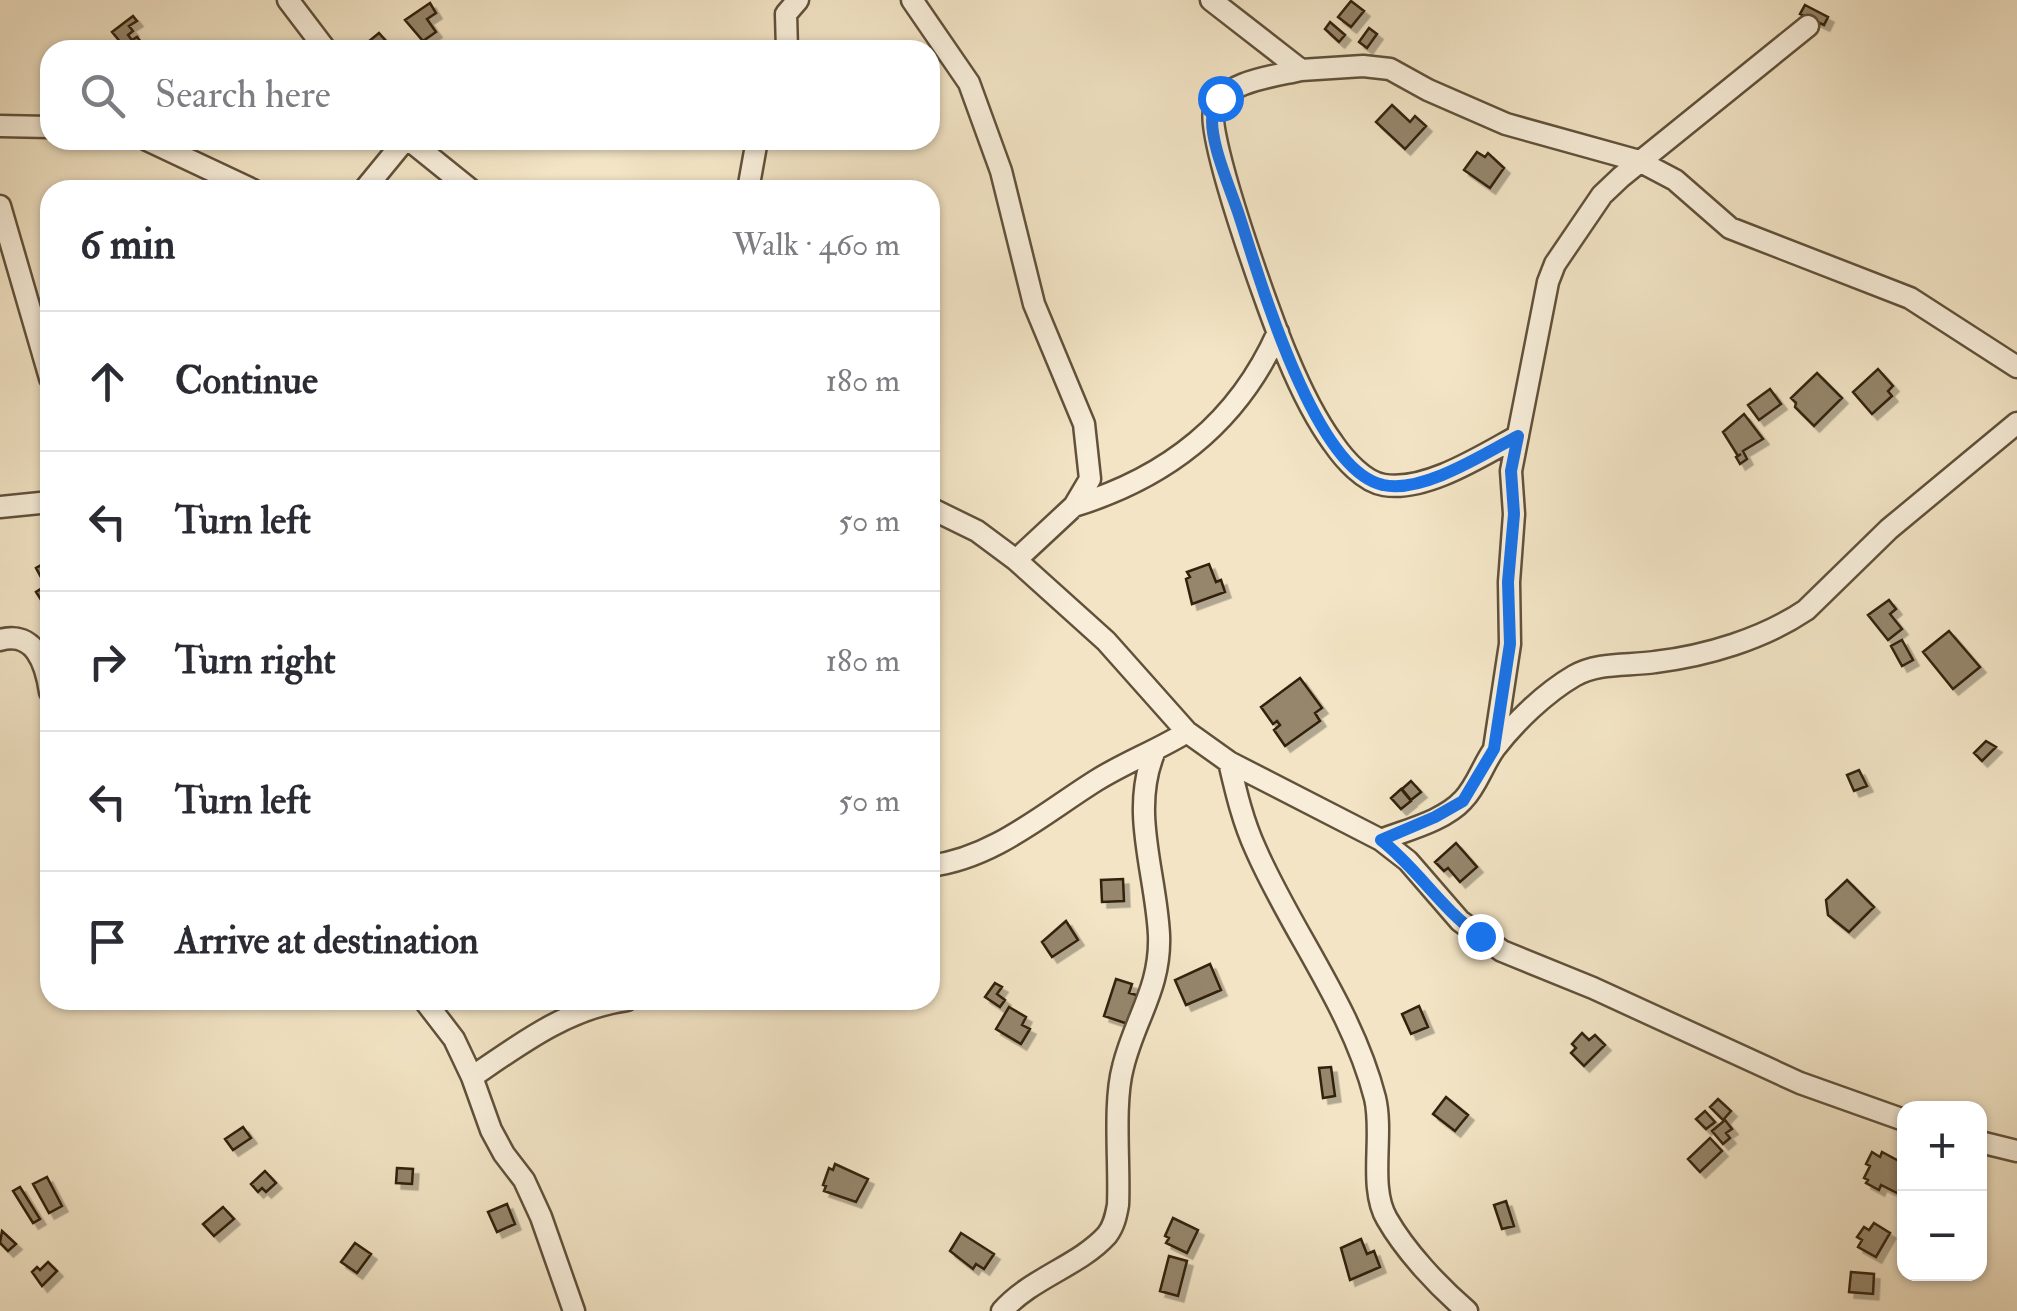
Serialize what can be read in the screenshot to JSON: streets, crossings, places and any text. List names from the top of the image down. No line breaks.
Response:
{"page":{"search":"Search here","heading":["6 min","Walk · 460 m"],"list":[["Continue","180 m"],["Turn left","50 m"],["Turn right","180 m"],["Turn left","50 m"],"Arrive at destination"],"map_buttons":["+","−"]}}
